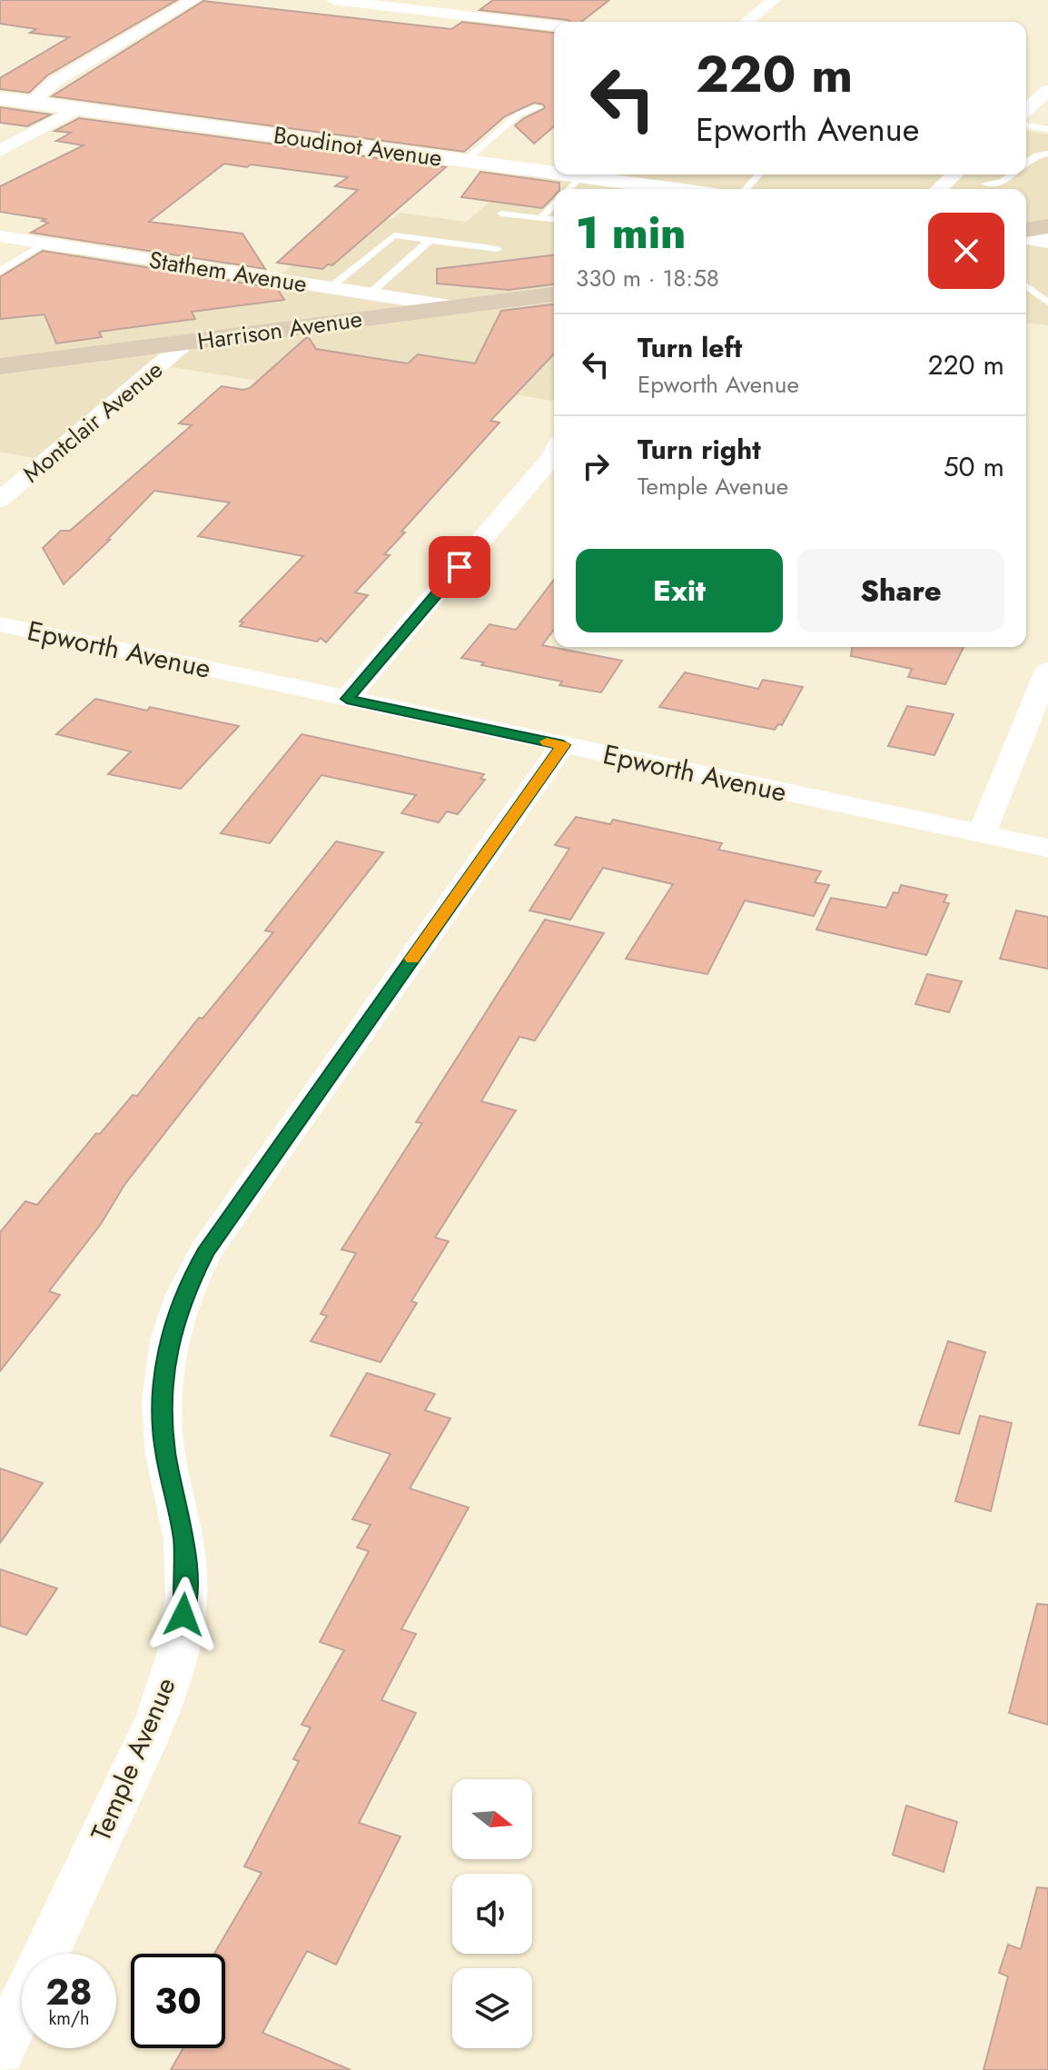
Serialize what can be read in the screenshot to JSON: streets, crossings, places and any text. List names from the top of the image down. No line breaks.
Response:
{"streets":{"main road":["Harrison Avenue"],"street":["Boudinot Avenue","Stathem Avenue","Montclair Avenue","Epworth Avenue","Temple Avenue"]},"crossings":[["Stathem Avenue","Harrison Avenue"],["Harrison Avenue","Montclair Avenue"],["Epworth Avenue","Temple Avenue"]],"north":"right","page":{"turn":["220 m","Epworth Avenue"],"heading":["1 min","330 m · 18:58"],"list":[{"name":"Turn left","note":"Epworth Avenue","value":"220 m"},{"name":"Turn right","note":"Temple Avenue","value":"50 m"}],"buttons":["Exit","Share"],"speed":"28 km/h","limit":"30"}}
